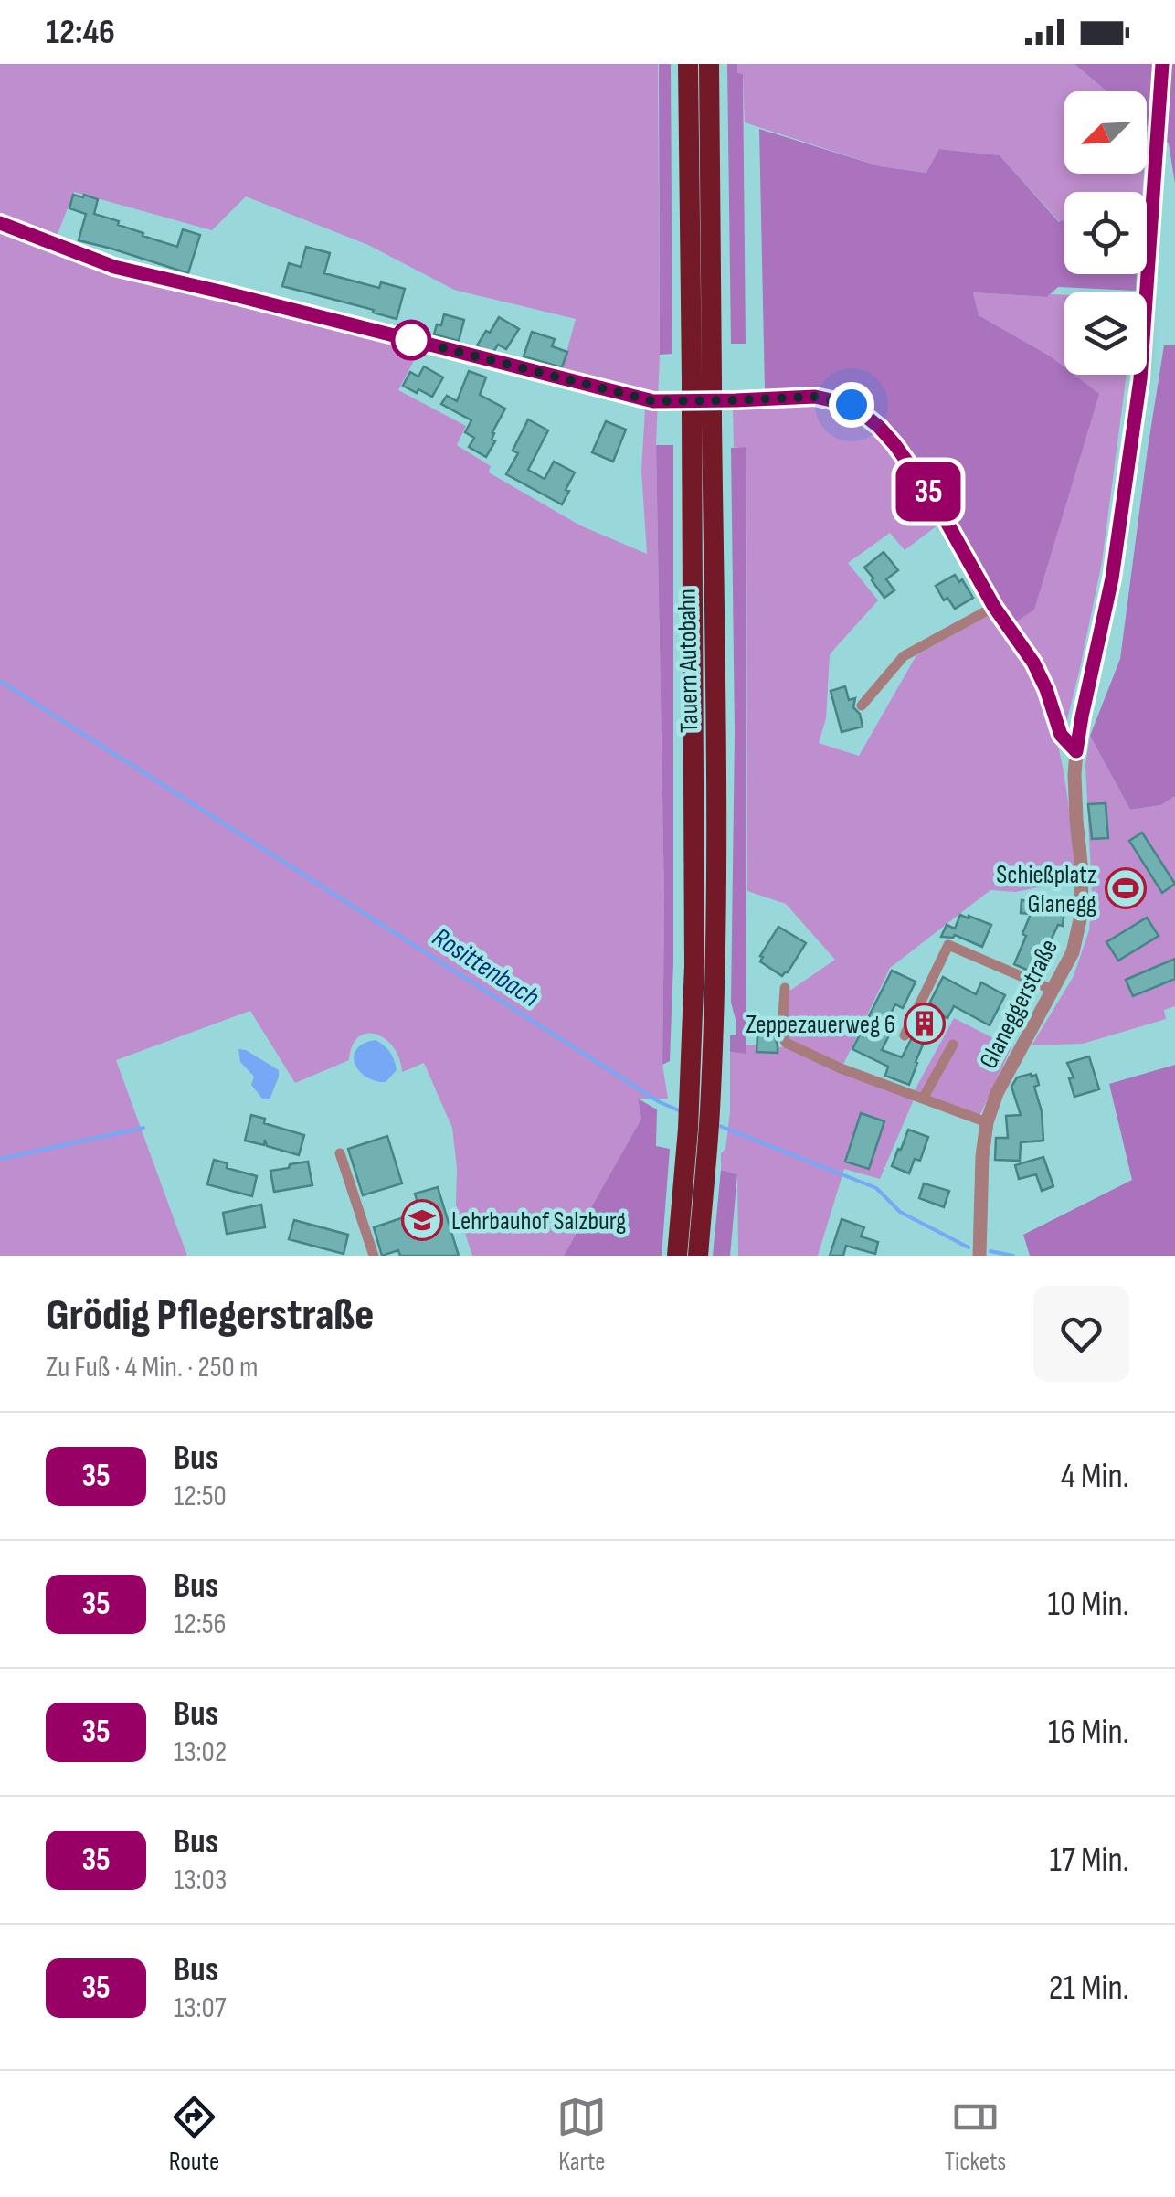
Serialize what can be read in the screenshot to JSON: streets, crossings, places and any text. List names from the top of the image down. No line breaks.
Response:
{"streets":{"highway":["Tauern Autobahn"],"street":["Glaneggerstraße"]},"water":["Rosittenbach"],"places":{"sports":["Schießplatz Glanegg"],"building":["Zeppezauerweg 6"],"school or university":["Lehrbauhof Salzburg"]},"lines":["bus line 35"],"north":"bottom left","page":{"status":"12:46","on_map":"35","heading":["Grödig Pflegerstraße","Zu Fuß · 4 Min. · 250 m"],"list":[{"mark":"35","name":"Bus","note":"12:50","value":"4 Min."},{"mark":"35","name":"Bus","note":"12:56","value":"10 Min."},{"mark":"35","name":"Bus","note":"13:02","value":"16 Min."},{"mark":"35","name":"Bus","note":"13:03","value":"17 Min."},{"mark":"35","name":"Bus","note":"13:07","value":"21 Min."}],"tabs":["Route","Karte","Tickets"]}}
